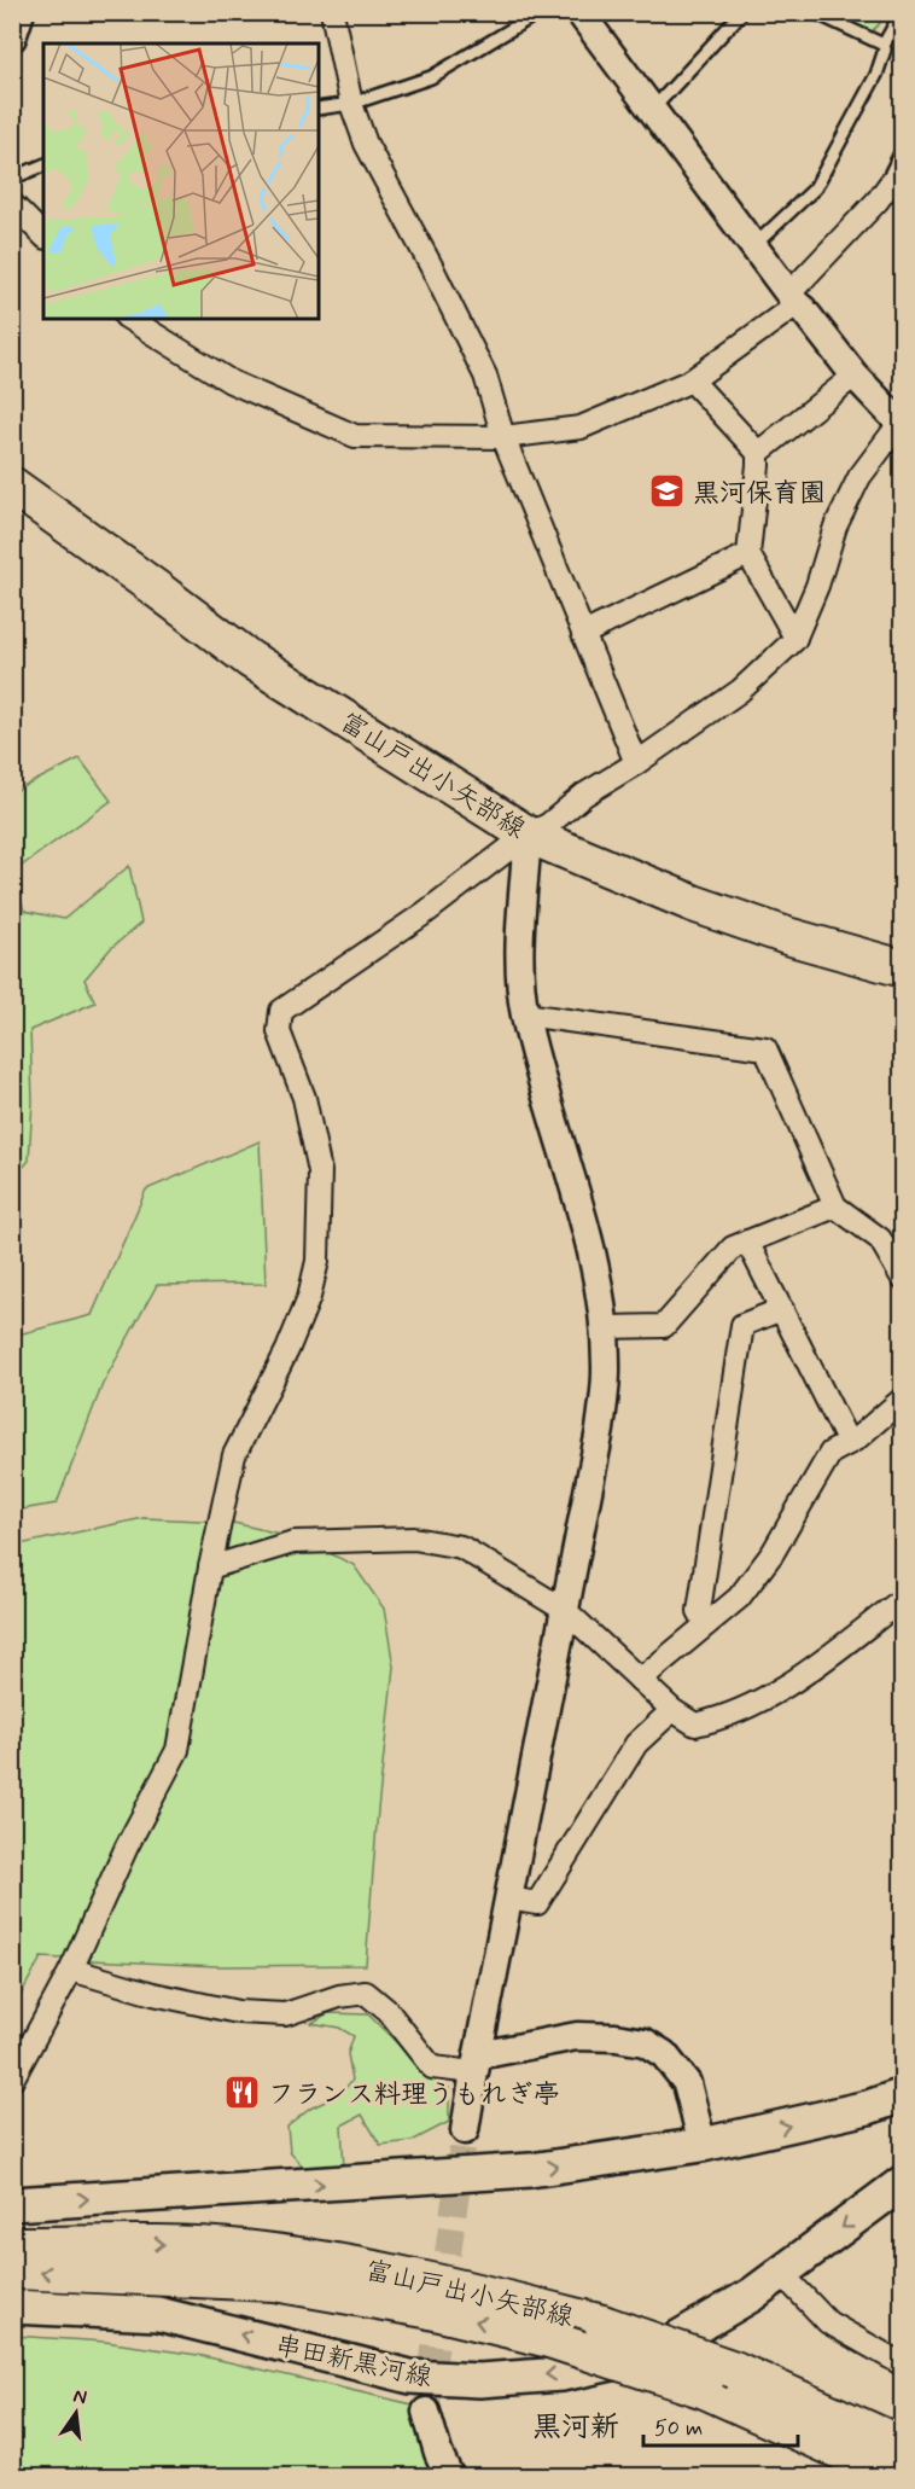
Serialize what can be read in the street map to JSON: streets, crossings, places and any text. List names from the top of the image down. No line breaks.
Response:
{"streets":{"main road":["富山戸出小矢部線","串田新黒河線"]},"districts":["黒河新"],"places":{"school or university":["黒河保育園"],"restaurant":["フランス料理うもれぎ亭"]},"scale_bar":"50 m","north":"top"}
